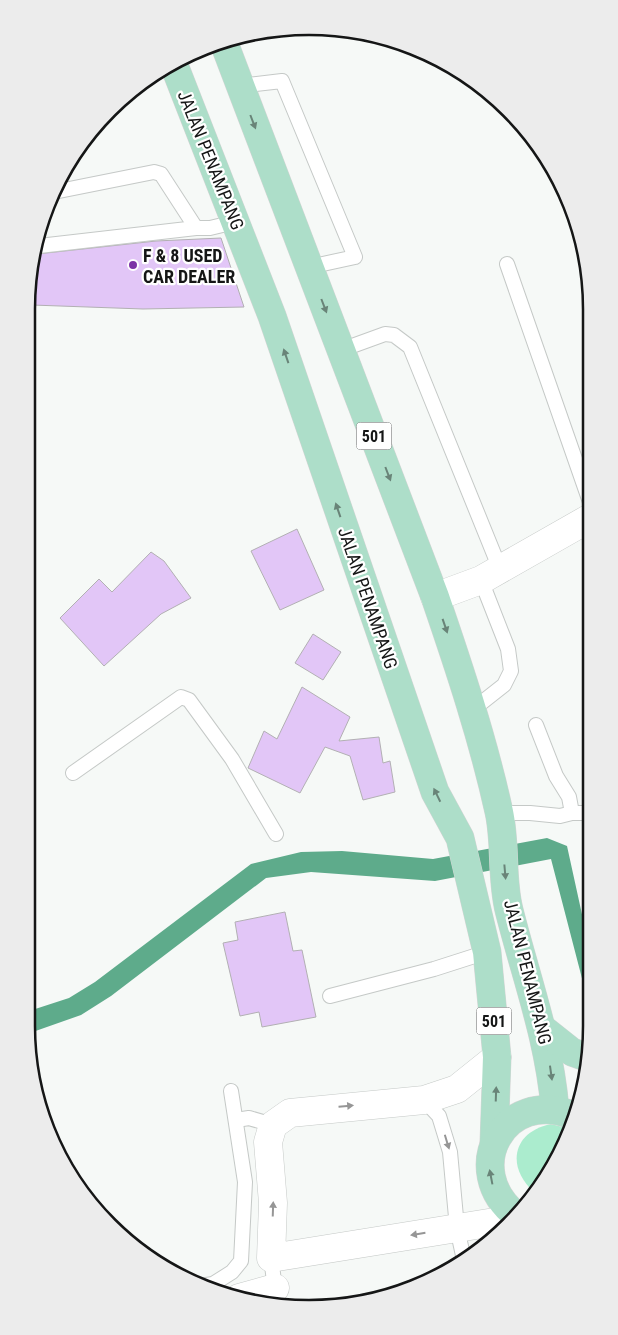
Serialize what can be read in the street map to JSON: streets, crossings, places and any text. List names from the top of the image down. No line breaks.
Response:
{"streets":{"main road":["JALAN PENAMPANG","501"]},"places":["F & 8 USED CAR DEALER"]}
